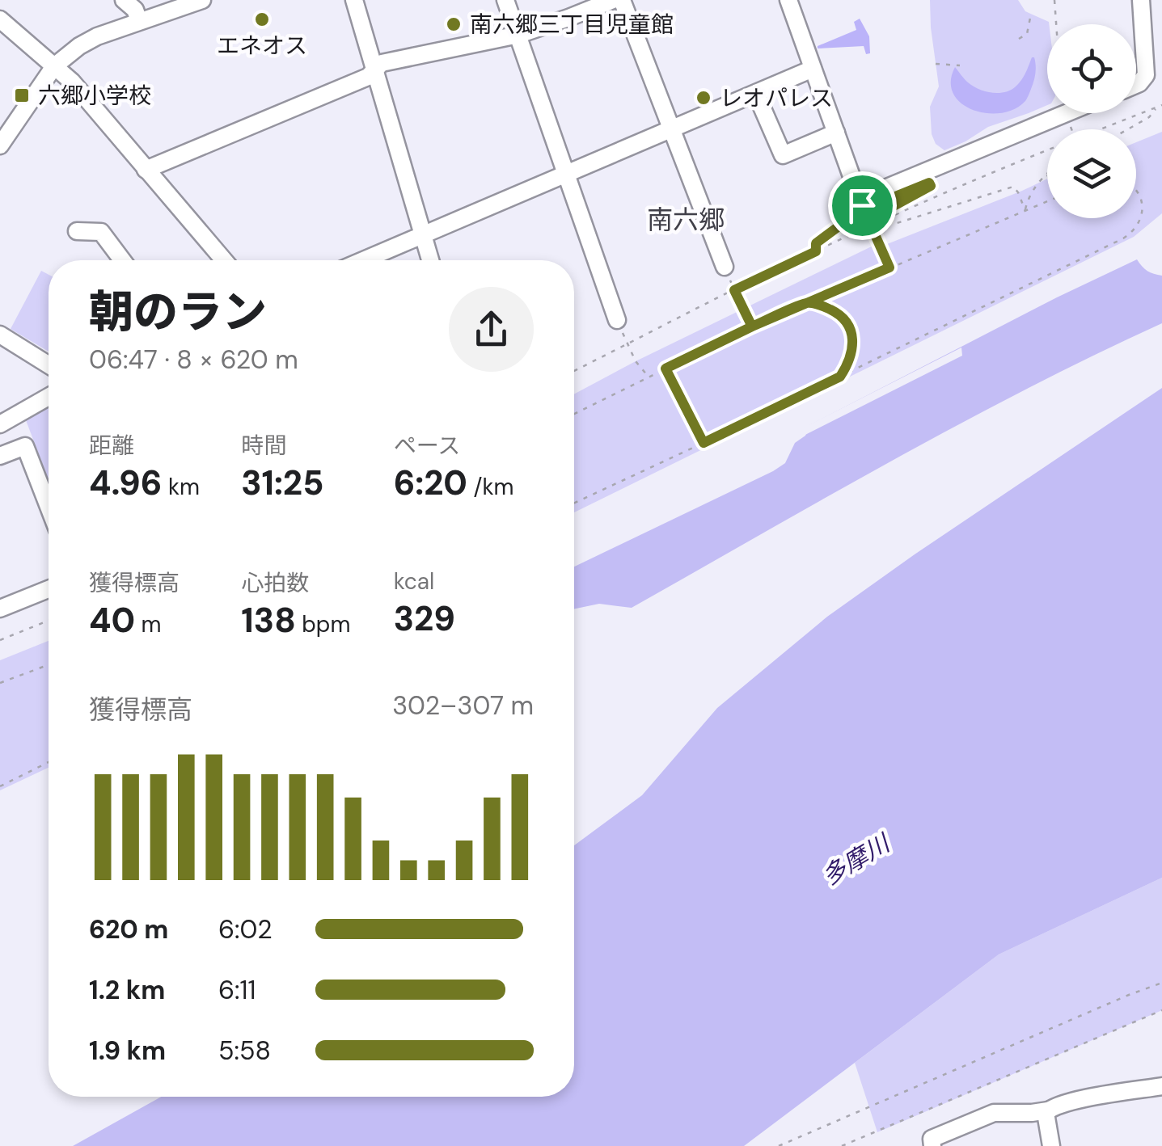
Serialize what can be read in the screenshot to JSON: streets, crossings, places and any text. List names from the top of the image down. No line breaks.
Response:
{"districts":["南六郷"],"water":["多摩川"],"places":{"other":["エネオス","南六郷三丁目児童館","レオパレス"],"transit":["六郷小学校"]},"page":{"heading":["朝のラン","06:47 · 8 × 620 m"],"stats":[["距離","4.96 km"],["時間","31:25"],["ペース","6:20 /km"],["獲得標高","40 m"],["心拍数","138 bpm"],["kcal","329"]],"chart":["獲得標高","302–307 m"],"list":[{"name":"620 m","note":"6:02"},{"name":"1.2 km","note":"6:11"},{"name":"1.9 km","note":"5:58"}]}}
